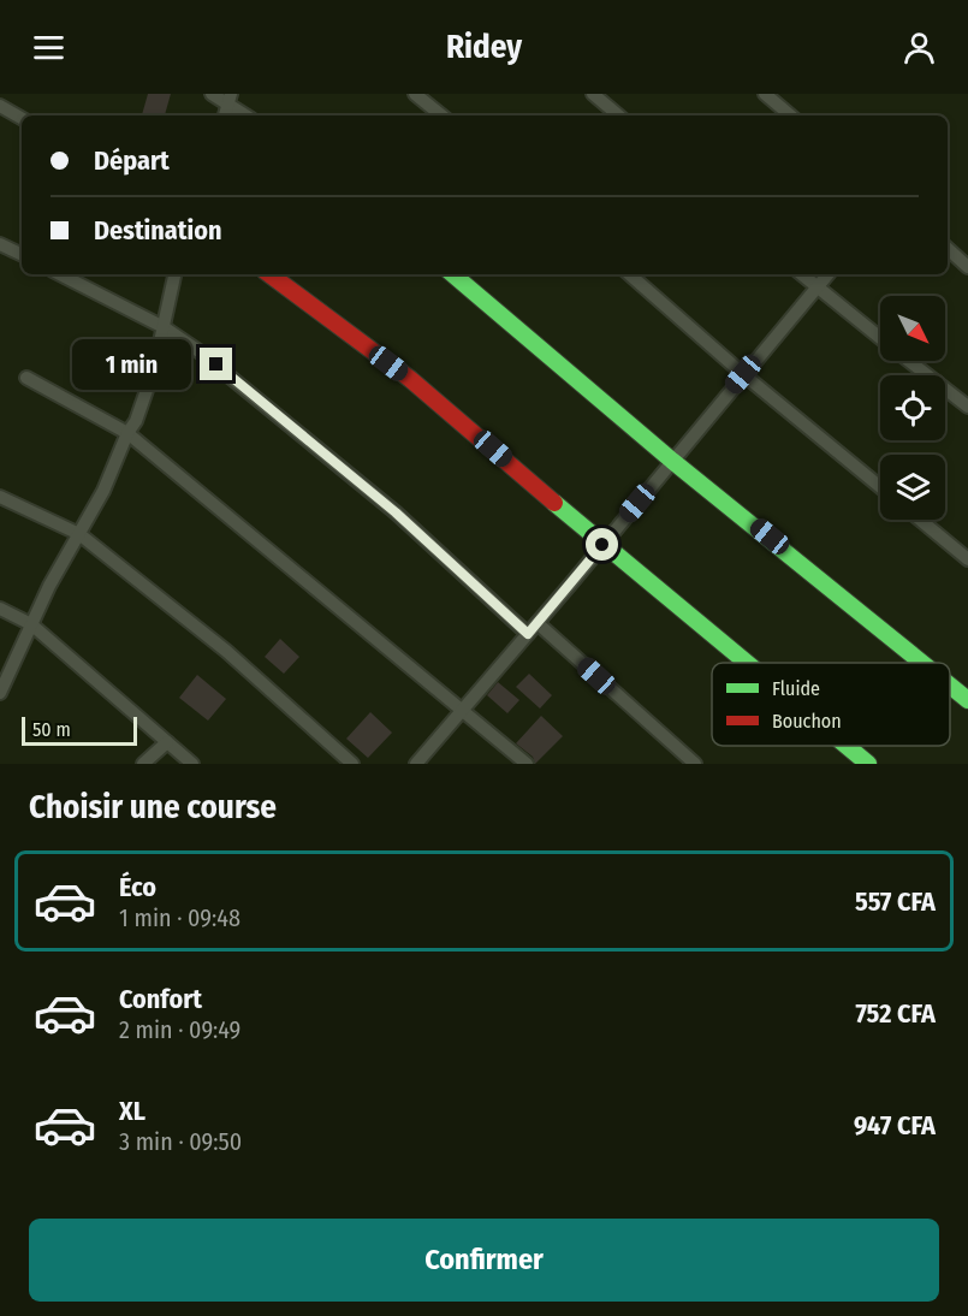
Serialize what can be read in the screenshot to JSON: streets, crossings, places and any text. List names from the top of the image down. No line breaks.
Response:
{"legend":["Fluide","Bouchon"],"scale_bar":"50 m","north":"bottom right","page":{"header":"Ridey","banner":["Départ","Destination"],"bubble":"1 min","scale":"50 m","heading":"Choisir une course","list":[{"name":"Éco","note":"1 min · 09:48","value":"557 CFA"},{"name":"Confort","note":"2 min · 09:49","value":"752 CFA"},{"name":"XL","note":"3 min · 09:50","value":"947 CFA"}],"buttons":"Confirmer"}}
